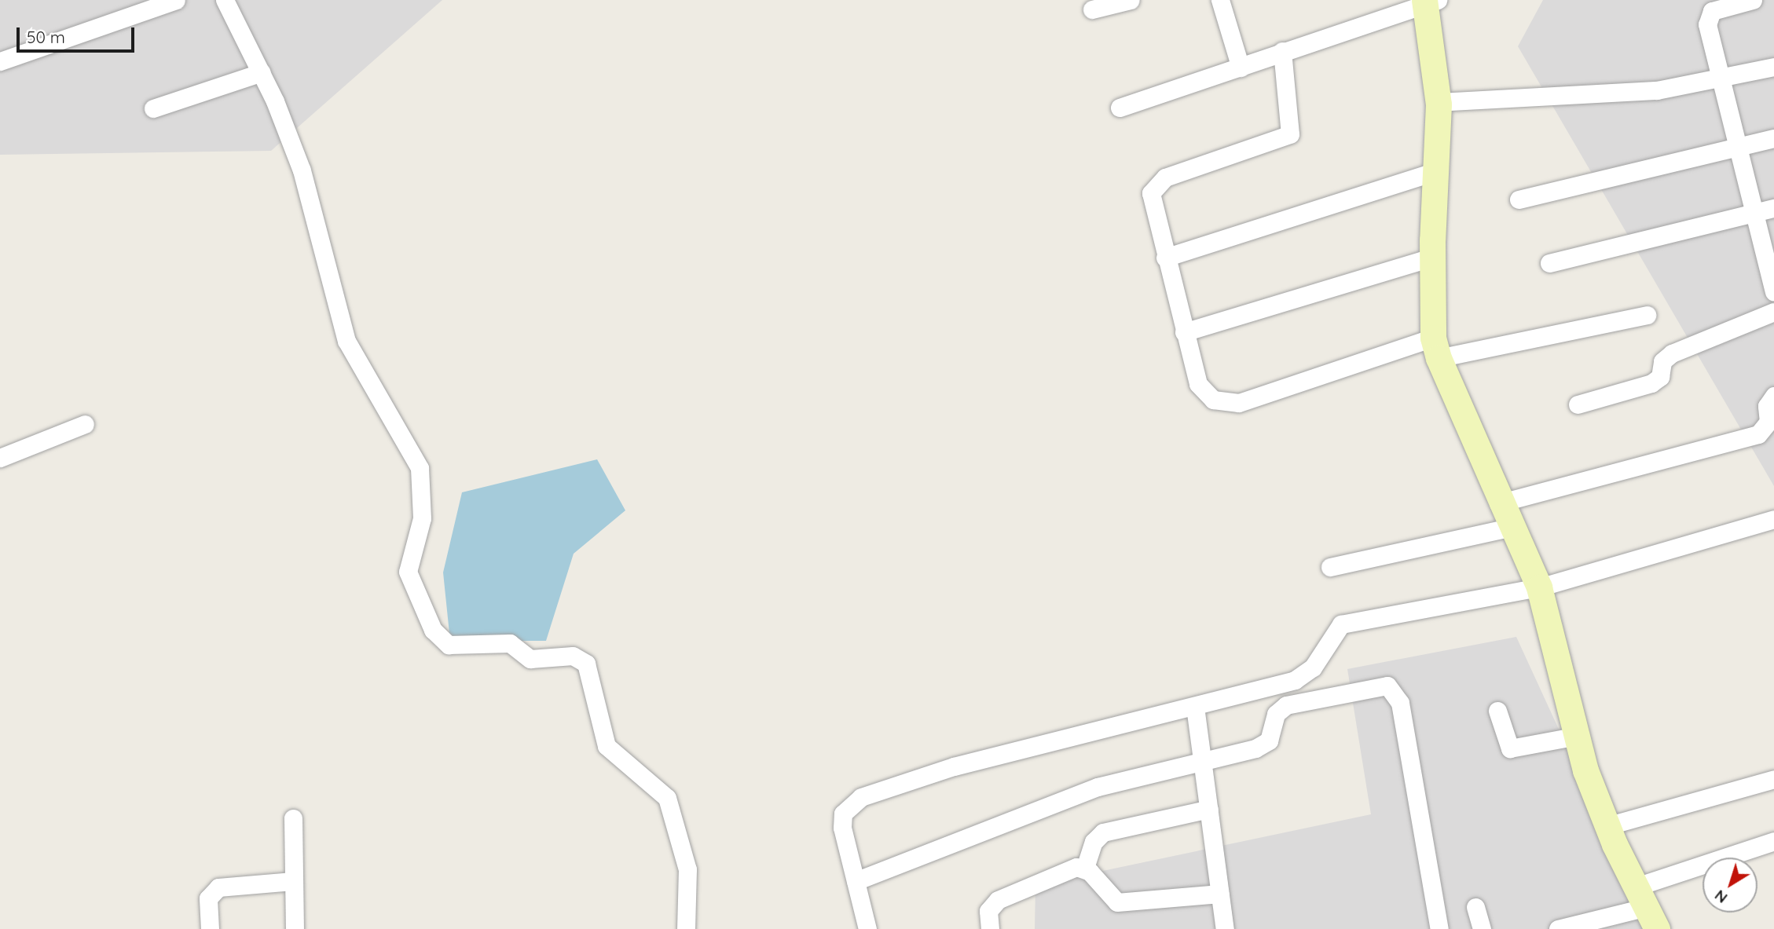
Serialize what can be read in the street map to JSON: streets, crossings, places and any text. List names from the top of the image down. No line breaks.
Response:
{"scale_bar":"50 m","north":"bottom left"}
